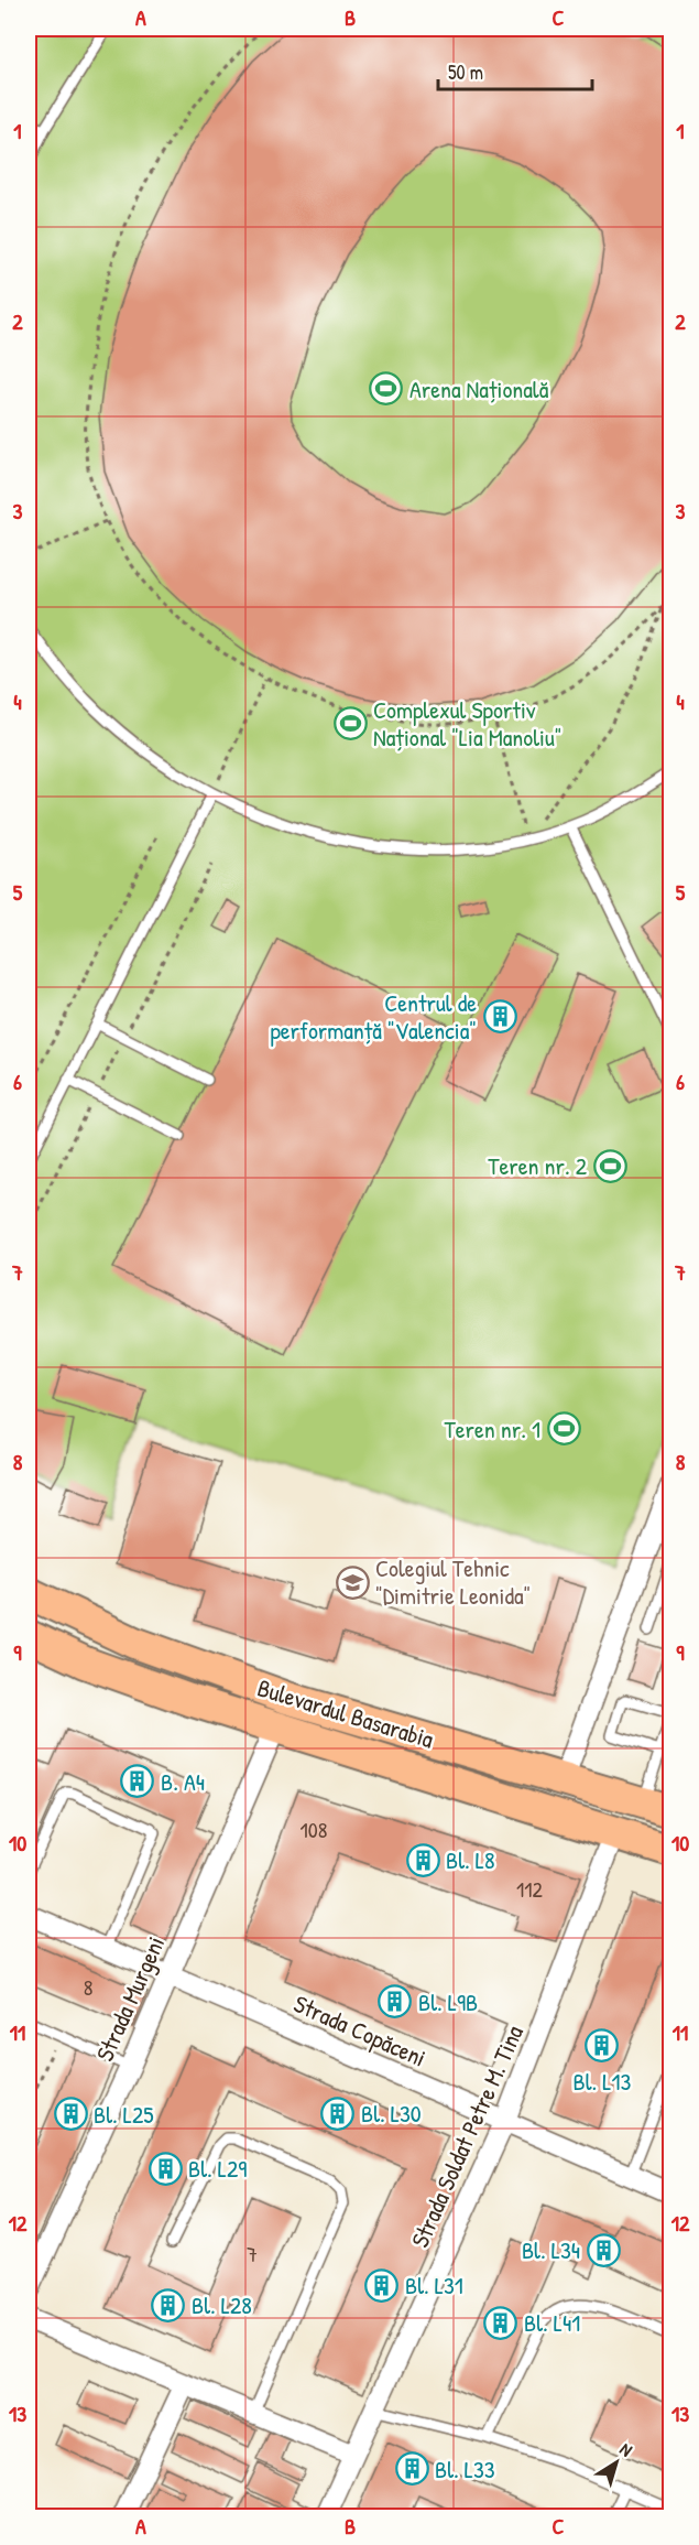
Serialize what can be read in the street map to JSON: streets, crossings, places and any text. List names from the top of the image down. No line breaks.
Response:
{"streets":{"main road":["Bulevardul Basarabia"],"street":["Strada Murgeni","Strada Copăceni","Strada Soldat Petre M. Tina"]},"crossings":[["Bulevardul Basarabia","Strada Murgeni"],["Bulevardul Basarabia","Strada Soldat Petre M. Tina"],["Strada Murgeni","Strada Copăceni"],["Strada Copăceni","Strada Soldat Petre M. Tina"]],"places":{"sports":["Arena Națională","Complexul Sportiv Național \"Lia Manoliu\"","Teren nr. 2","Teren nr. 1"],"building":["Centrul de performanță \"Valencia\"","B. A4","Bl. L8","Bl. L9B","Bl. L13","Bl. L30","Bl. L25","Bl. L29","Bl. L34","Bl. L31","Bl. L28","Bl. L41","Bl. L33"],"school or university":["Colegiul Tehnic \"Dimitrie Leonida\""]},"house_numbers":["108","112","8","7"],"scale_bar":"50 m","north":"top right","grid":{"columns":["A","B","C"],"rows":["1","2","3","4","5","6","7","8","9","10","11","12","13"]}}
